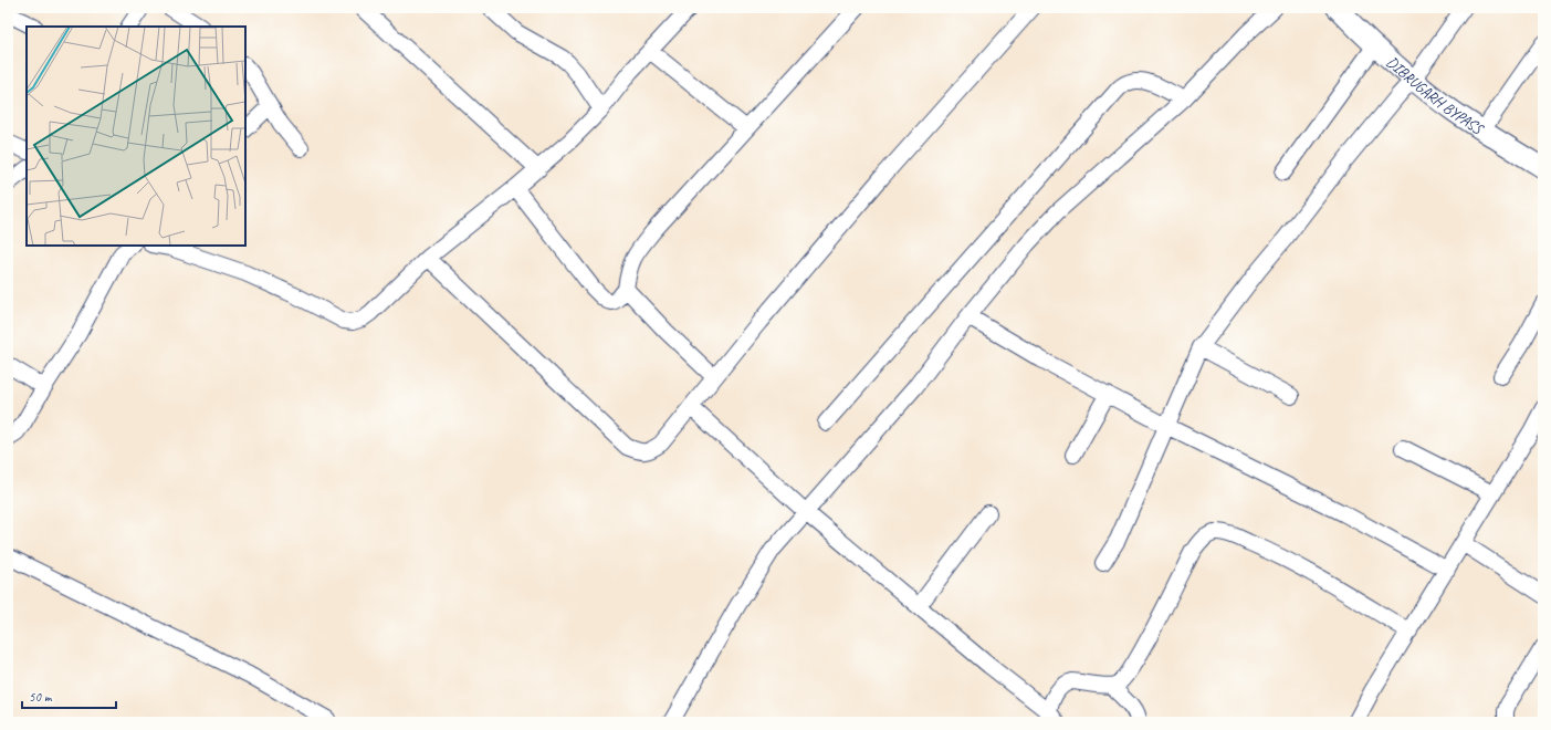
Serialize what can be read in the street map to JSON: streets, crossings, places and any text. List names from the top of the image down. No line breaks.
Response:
{"streets":{"main road":["DIBRUGARH BYPASS"]},"scale_bar":"50 m"}
